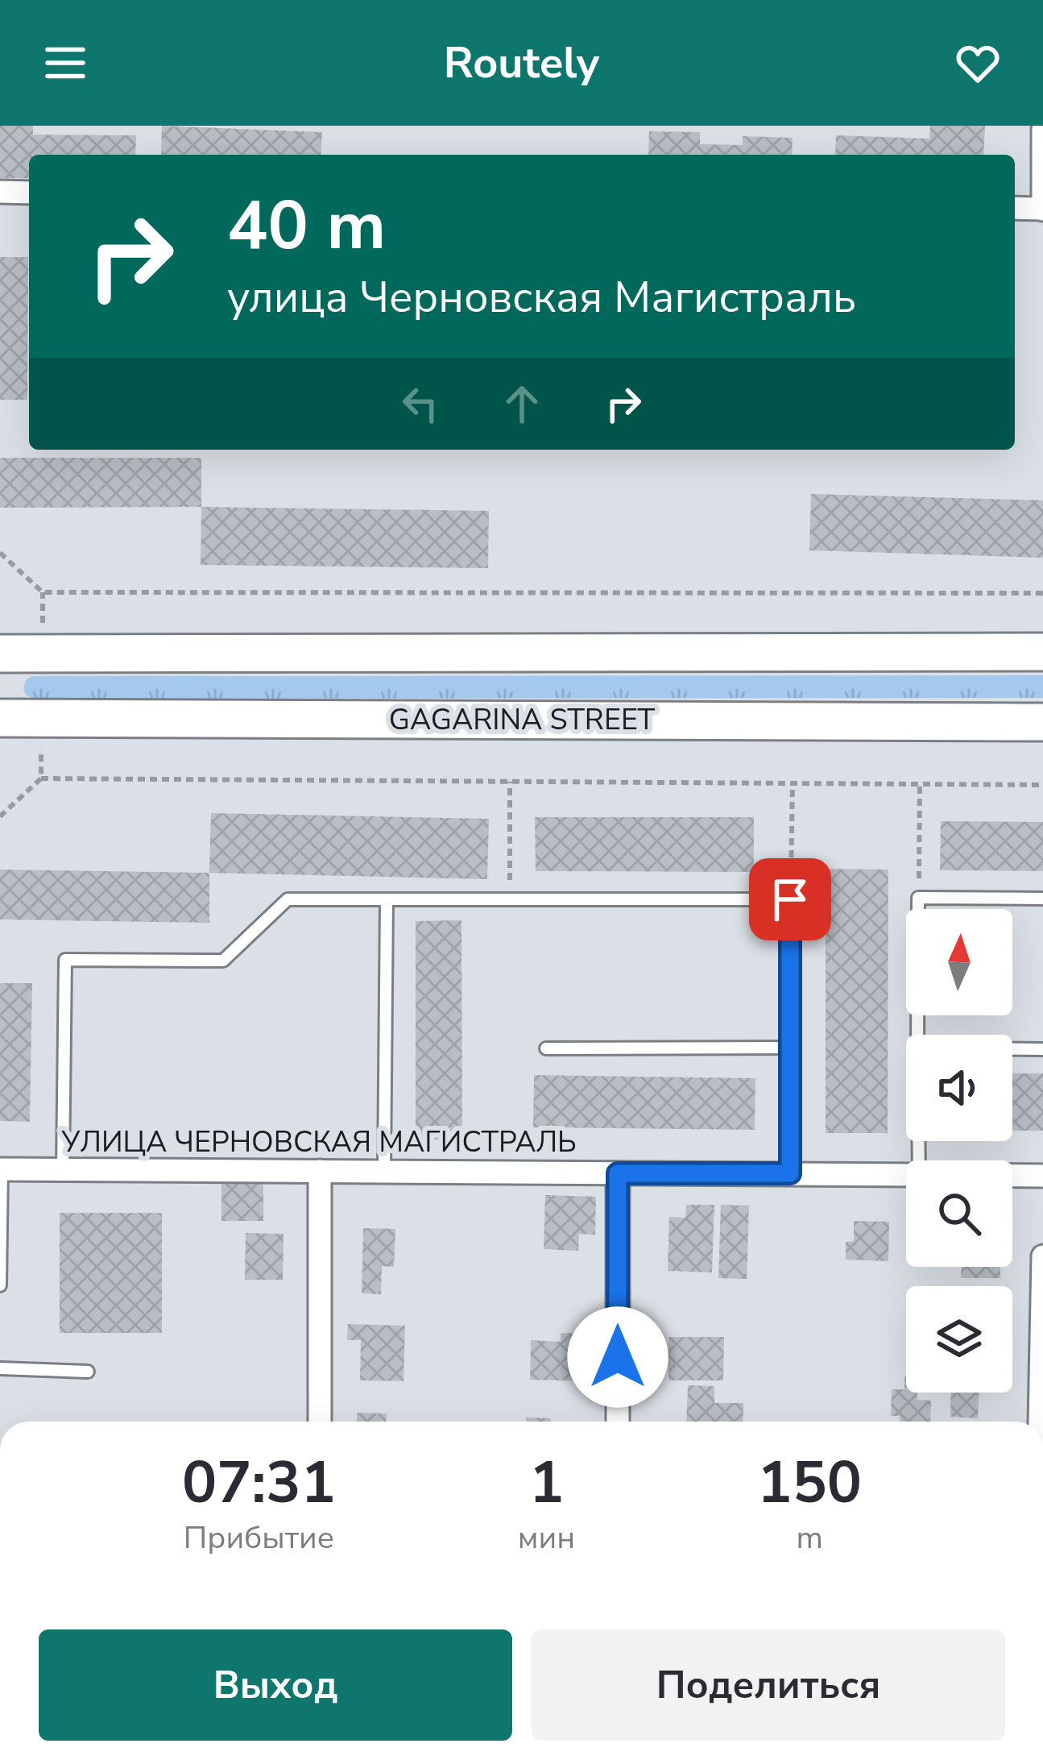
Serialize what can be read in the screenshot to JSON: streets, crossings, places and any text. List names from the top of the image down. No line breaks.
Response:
{"streets":{"main road":["GAGARINA STREET"],"street":["УЛИЦА ЧЕРНОВСКАЯ МАГИСТРАЛЬ"]},"north":"top","page":{"header":"Routely","turn":["40 m","улица Черновская Магистраль"],"eta":["07:31","Прибытие","1","мин","150","m"],"buttons":["Выход","Поделиться"]}}
